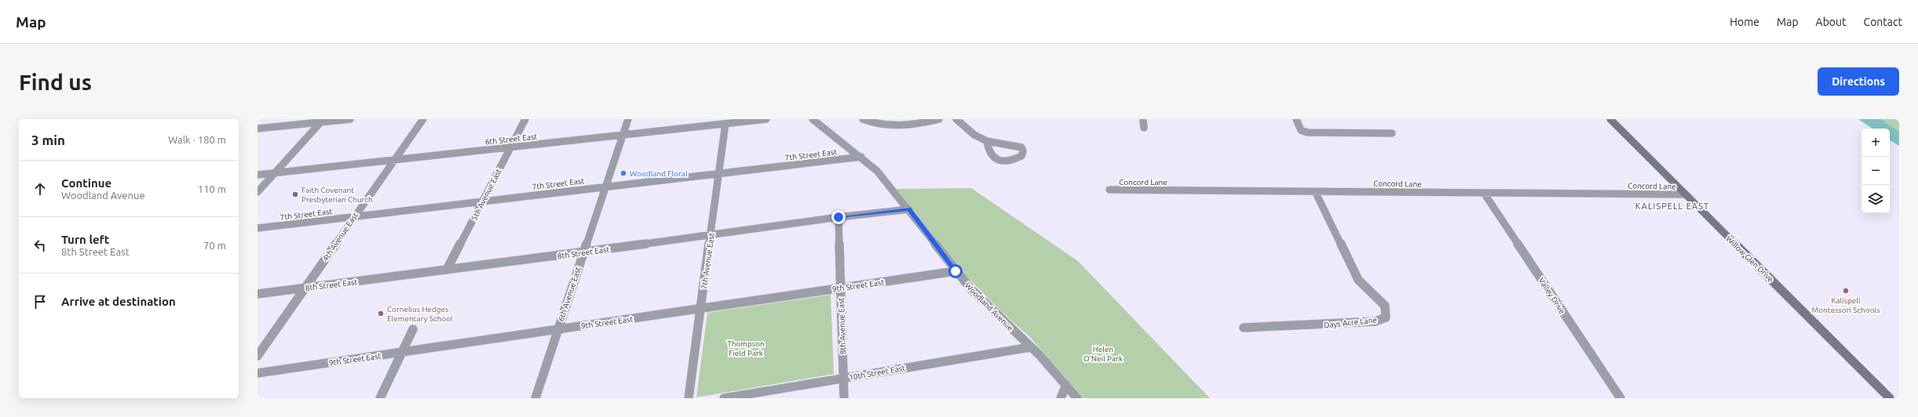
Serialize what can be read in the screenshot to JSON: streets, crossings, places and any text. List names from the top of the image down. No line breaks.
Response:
{"streets":{"main road":["Willow Glen Drive"],"street":["6th Street East","7th Street East","Concord Lane","5th Avenue East","4th Avenue East","8th Street East","7th Avenue East","9th Street East","6th Avenue East","Valley Drive","Woodland Avenue","Days Acre Lane","8th Avenue East","10th Street East"]},"crossings":[["6th Street East","5th Avenue East"],["6th Street East","4th Avenue East"],["6th Street East","7th Avenue East"],["6th Street East","6th Avenue East"],["7th Street East","5th Avenue East"],["7th Street East","4th Avenue East"],["7th Street East","7th Avenue East"],["7th Street East","6th Avenue East"],["7th Street East","Woodland Avenue"],["Concord Lane","Willow Glen Drive"],["Concord Lane","Valley Drive"],["Concord Lane","Days Acre Lane"],["5th Avenue East","8th Street East"],["4th Avenue East","8th Street East"],["8th Street East","7th Avenue East"],["8th Street East","6th Avenue East"],["8th Street East","Woodland Avenue"],["8th Street East","8th Avenue East"],["7th Avenue East","9th Street East"],["9th Street East","6th Avenue East"],["9th Street East","Woodland Avenue"],["9th Street East","8th Avenue East"],["Woodland Avenue","10th Street East"],["8th Avenue East","10th Street East"]],"districts":["KALISPELL EAST"],"parks":["Thompson Field Park","Helen O'Neil Park"],"places":["Woodland Floral","Faith Covenant Presbyterian Church","Kalispell Montessori Schools","Cornelius Hedges Elementary School"],"page":{"header":"Map","nav":["Home","Map","About","Contact"],"buttons":"Directions","title":"Find us","heading":["3 min","Walk · 180 m"],"map_buttons":["+","−"],"list":[["Continue","Woodland Avenue","110 m"],["Turn left","8th Street East","70 m"],"Arrive at destination"]}}
